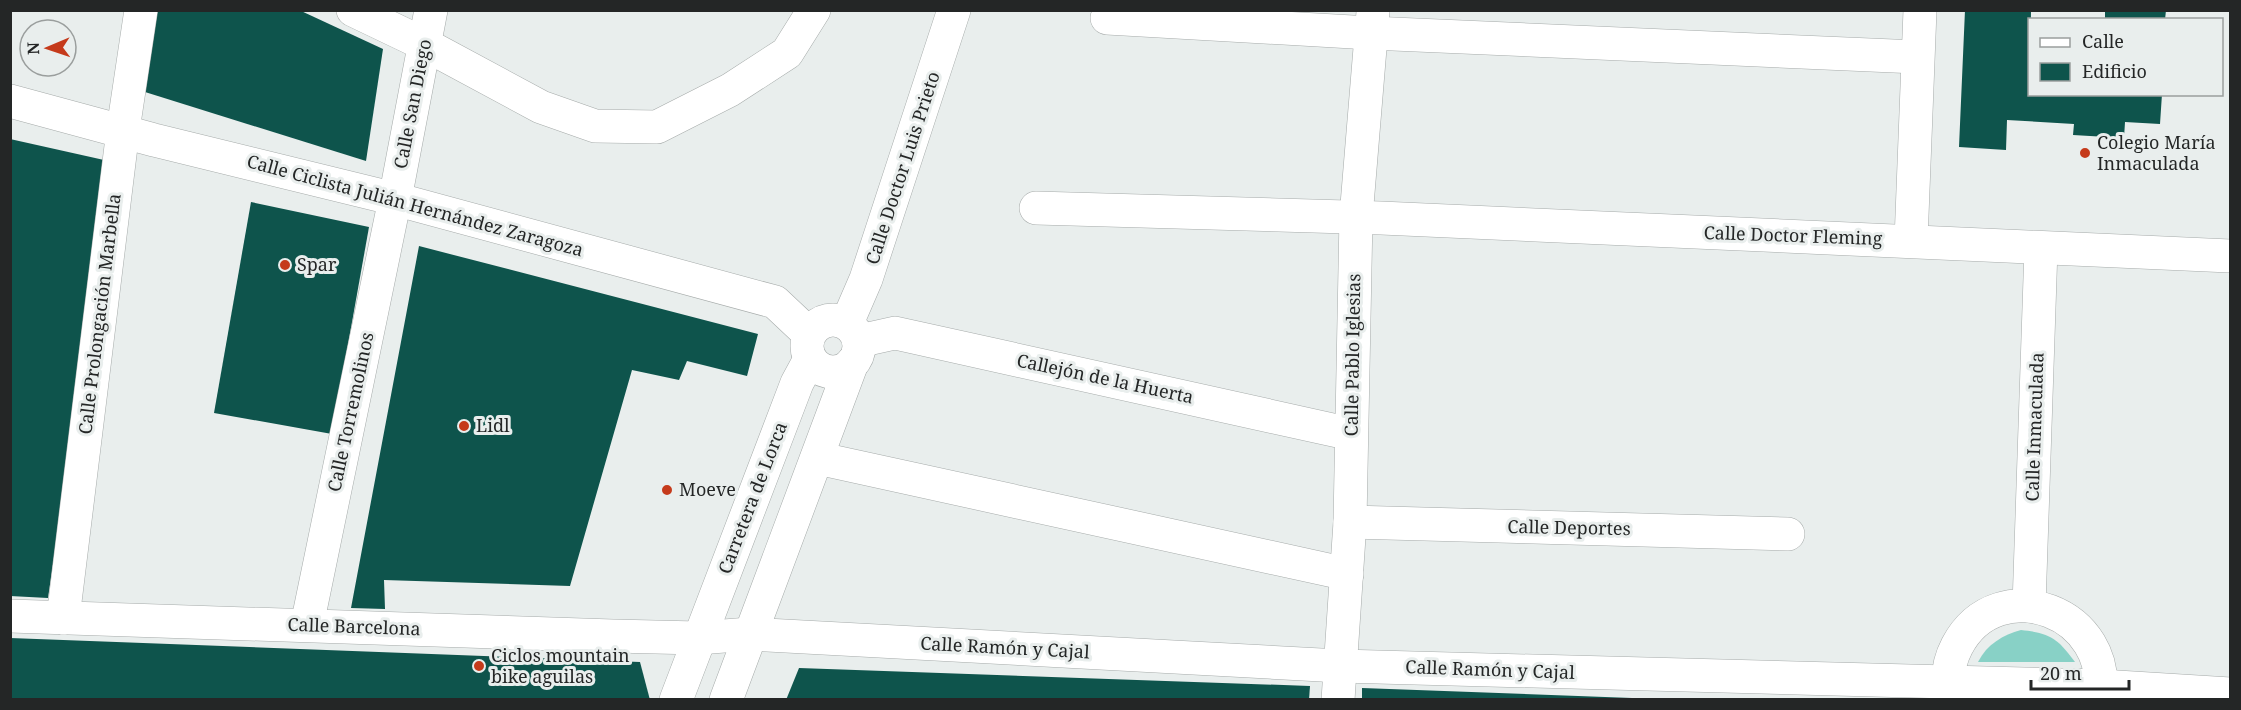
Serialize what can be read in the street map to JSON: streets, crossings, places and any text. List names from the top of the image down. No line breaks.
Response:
{"streets":{"street":["Calle San Diego","Calle Doctor Luis Prieto","Calle Ciclista Julián Hernández Zaragoza","Calle Doctor Fleming","Calle Prolongación Marbella","Calle Pablo Iglesias","Callejón de la Huerta","Calle Torremolinos","Calle Inmaculada","Carretera de Lorca","Calle Deportes","Calle Barcelona","Calle Ramón y Cajal"]},"crossings":[["Calle San Diego","Calle Ciclista Julián Hernández Zaragoza"],["Calle San Diego","Calle Torremolinos"],["Calle Doctor Luis Prieto","Calle Ciclista Julián Hernández Zaragoza"],["Calle Doctor Luis Prieto","Callejón de la Huerta"],["Calle Doctor Luis Prieto","Carretera de Lorca"],["Calle Ciclista Julián Hernández Zaragoza","Calle Prolongación Marbella"],["Calle Ciclista Julián Hernández Zaragoza","Callejón de la Huerta"],["Calle Ciclista Julián Hernández Zaragoza","Calle Torremolinos"],["Calle Ciclista Julián Hernández Zaragoza","Carretera de Lorca"],["Calle Doctor Fleming","Calle Pablo Iglesias"],["Calle Doctor Fleming","Calle Inmaculada"],["Calle Prolongación Marbella","Calle Barcelona"],["Calle Pablo Iglesias","Callejón de la Huerta"],["Calle Pablo Iglesias","Calle Deportes"],["Calle Pablo Iglesias","Calle Ramón y Cajal"],["Callejón de la Huerta","Carretera de Lorca"],["Calle Torremolinos","Calle Barcelona"],["Carretera de Lorca","Calle Barcelona"]],"places":["Colegio María Inmaculada","Spar","Lidl","Moeve","Ciclos mountain bike aguilas"],"legend":["Calle","Edificio"],"scale_bar":"20 m","north":"left"}
